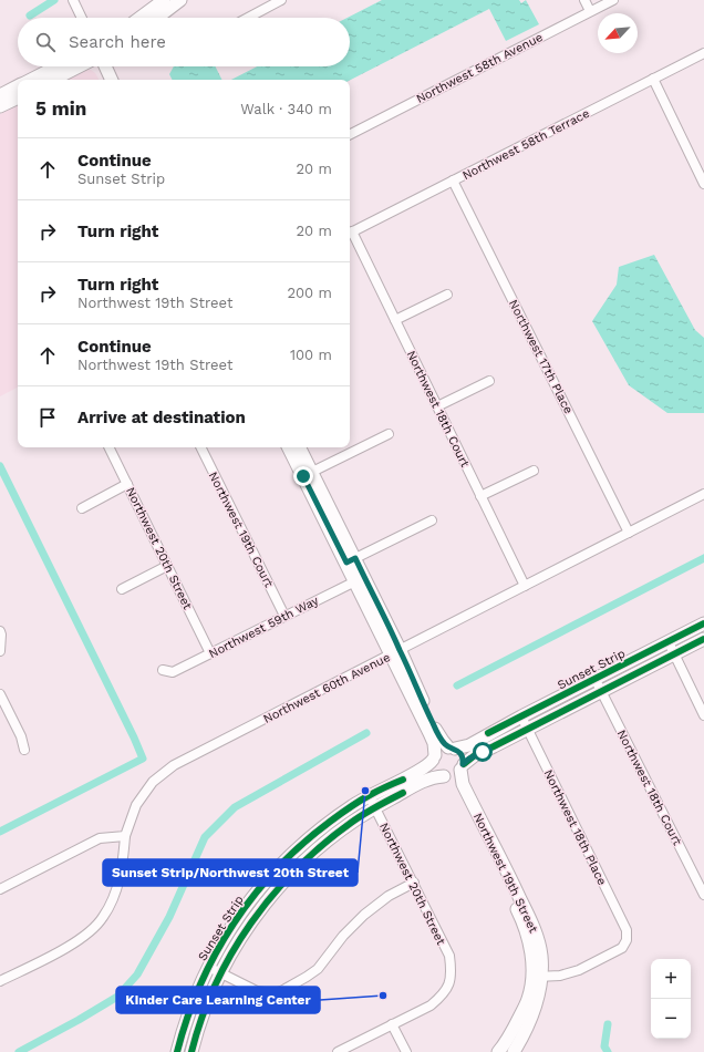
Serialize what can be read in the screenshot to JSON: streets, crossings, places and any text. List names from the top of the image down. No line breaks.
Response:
{"streets":{"street":["Northwest 58th Avenue","Northwest 58th Terrace","Northwest 17th Place","Northwest 18th Court","Northwest 19th Court","Northwest 20th Street","Northwest 59th Way","Sunset Strip","Northwest 60th Avenue","Northwest 18th Place","Northwest 19th Street"]},"crossings":[["Northwest 58th Terrace","Northwest 17th Place"],["Northwest 17th Place","Northwest 60th Avenue"],["Northwest 18th Court","Sunset Strip"],["Northwest 18th Court","Northwest 60th Avenue"],["Northwest 19th Court","Northwest 59th Way"],["Northwest 20th Street","Northwest 59th Way"],["Northwest 20th Street","Sunset Strip"],["Sunset Strip","Northwest 18th Place"],["Sunset Strip","Northwest 19th Street"],["Northwest 18th Place","Northwest 19th Street"]],"places":["Sunset Strip/Northwest 20th Street","Kinder Care Learning Center"],"north":"bottom left","page":{"search":"Search here","heading":["5 min","Walk · 340 m"],"list":[["Continue","Sunset Strip","20 m"],["Turn right","20 m"],["Turn right","Northwest 19th Street","200 m"],["Continue","Northwest 19th Street","100 m"],"Arrive at destination"],"map_buttons":["+","−"]}}
